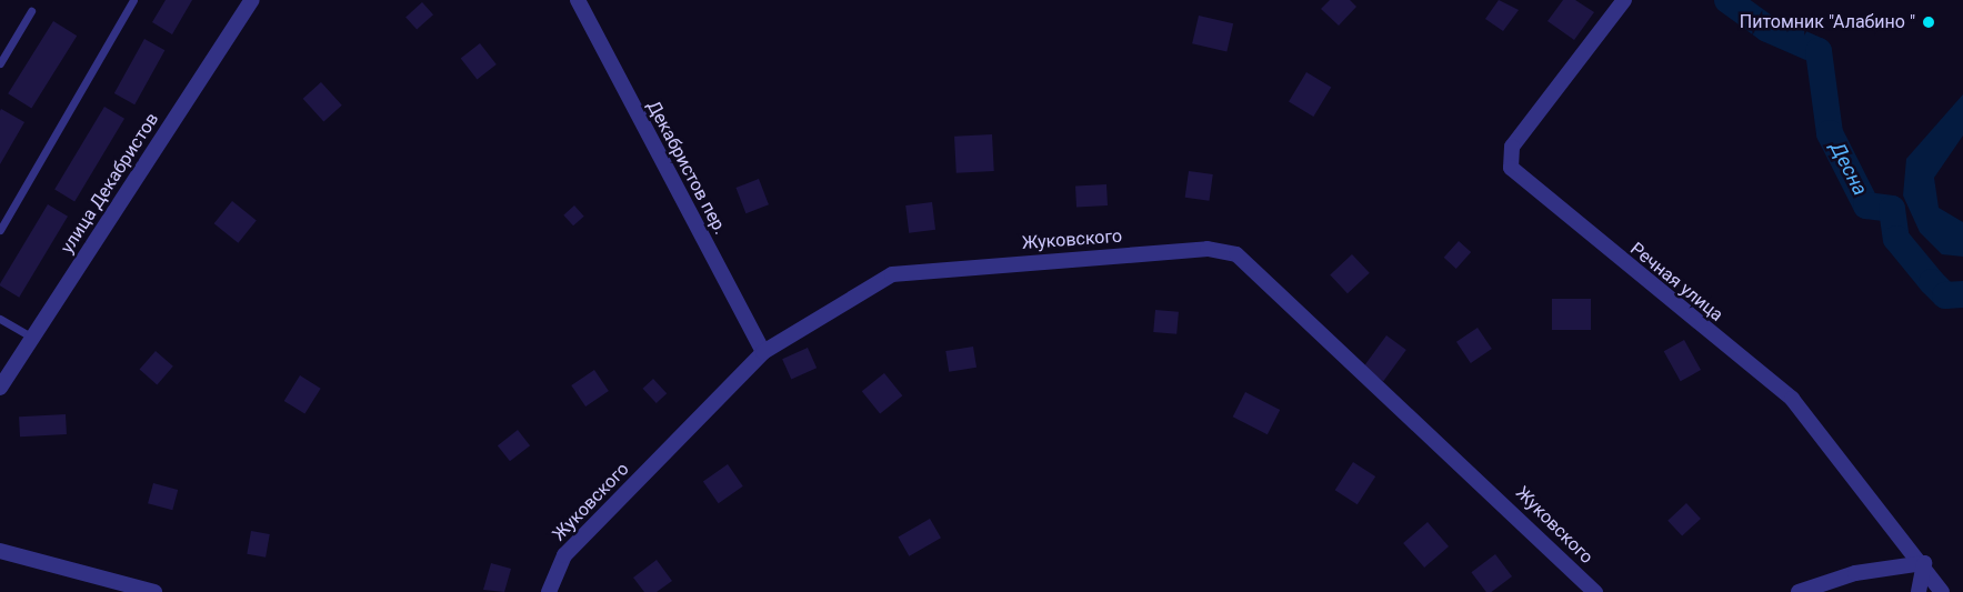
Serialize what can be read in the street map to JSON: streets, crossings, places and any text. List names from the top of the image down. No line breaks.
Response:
{"streets":{"street":["Декабристов пер.","улица Декабристов","Жуковского","Речная улица"]},"crossings":[["Декабристов пер.","Жуковского"]],"water":["Десна"],"places":["Питомник \"Алабино \""]}
